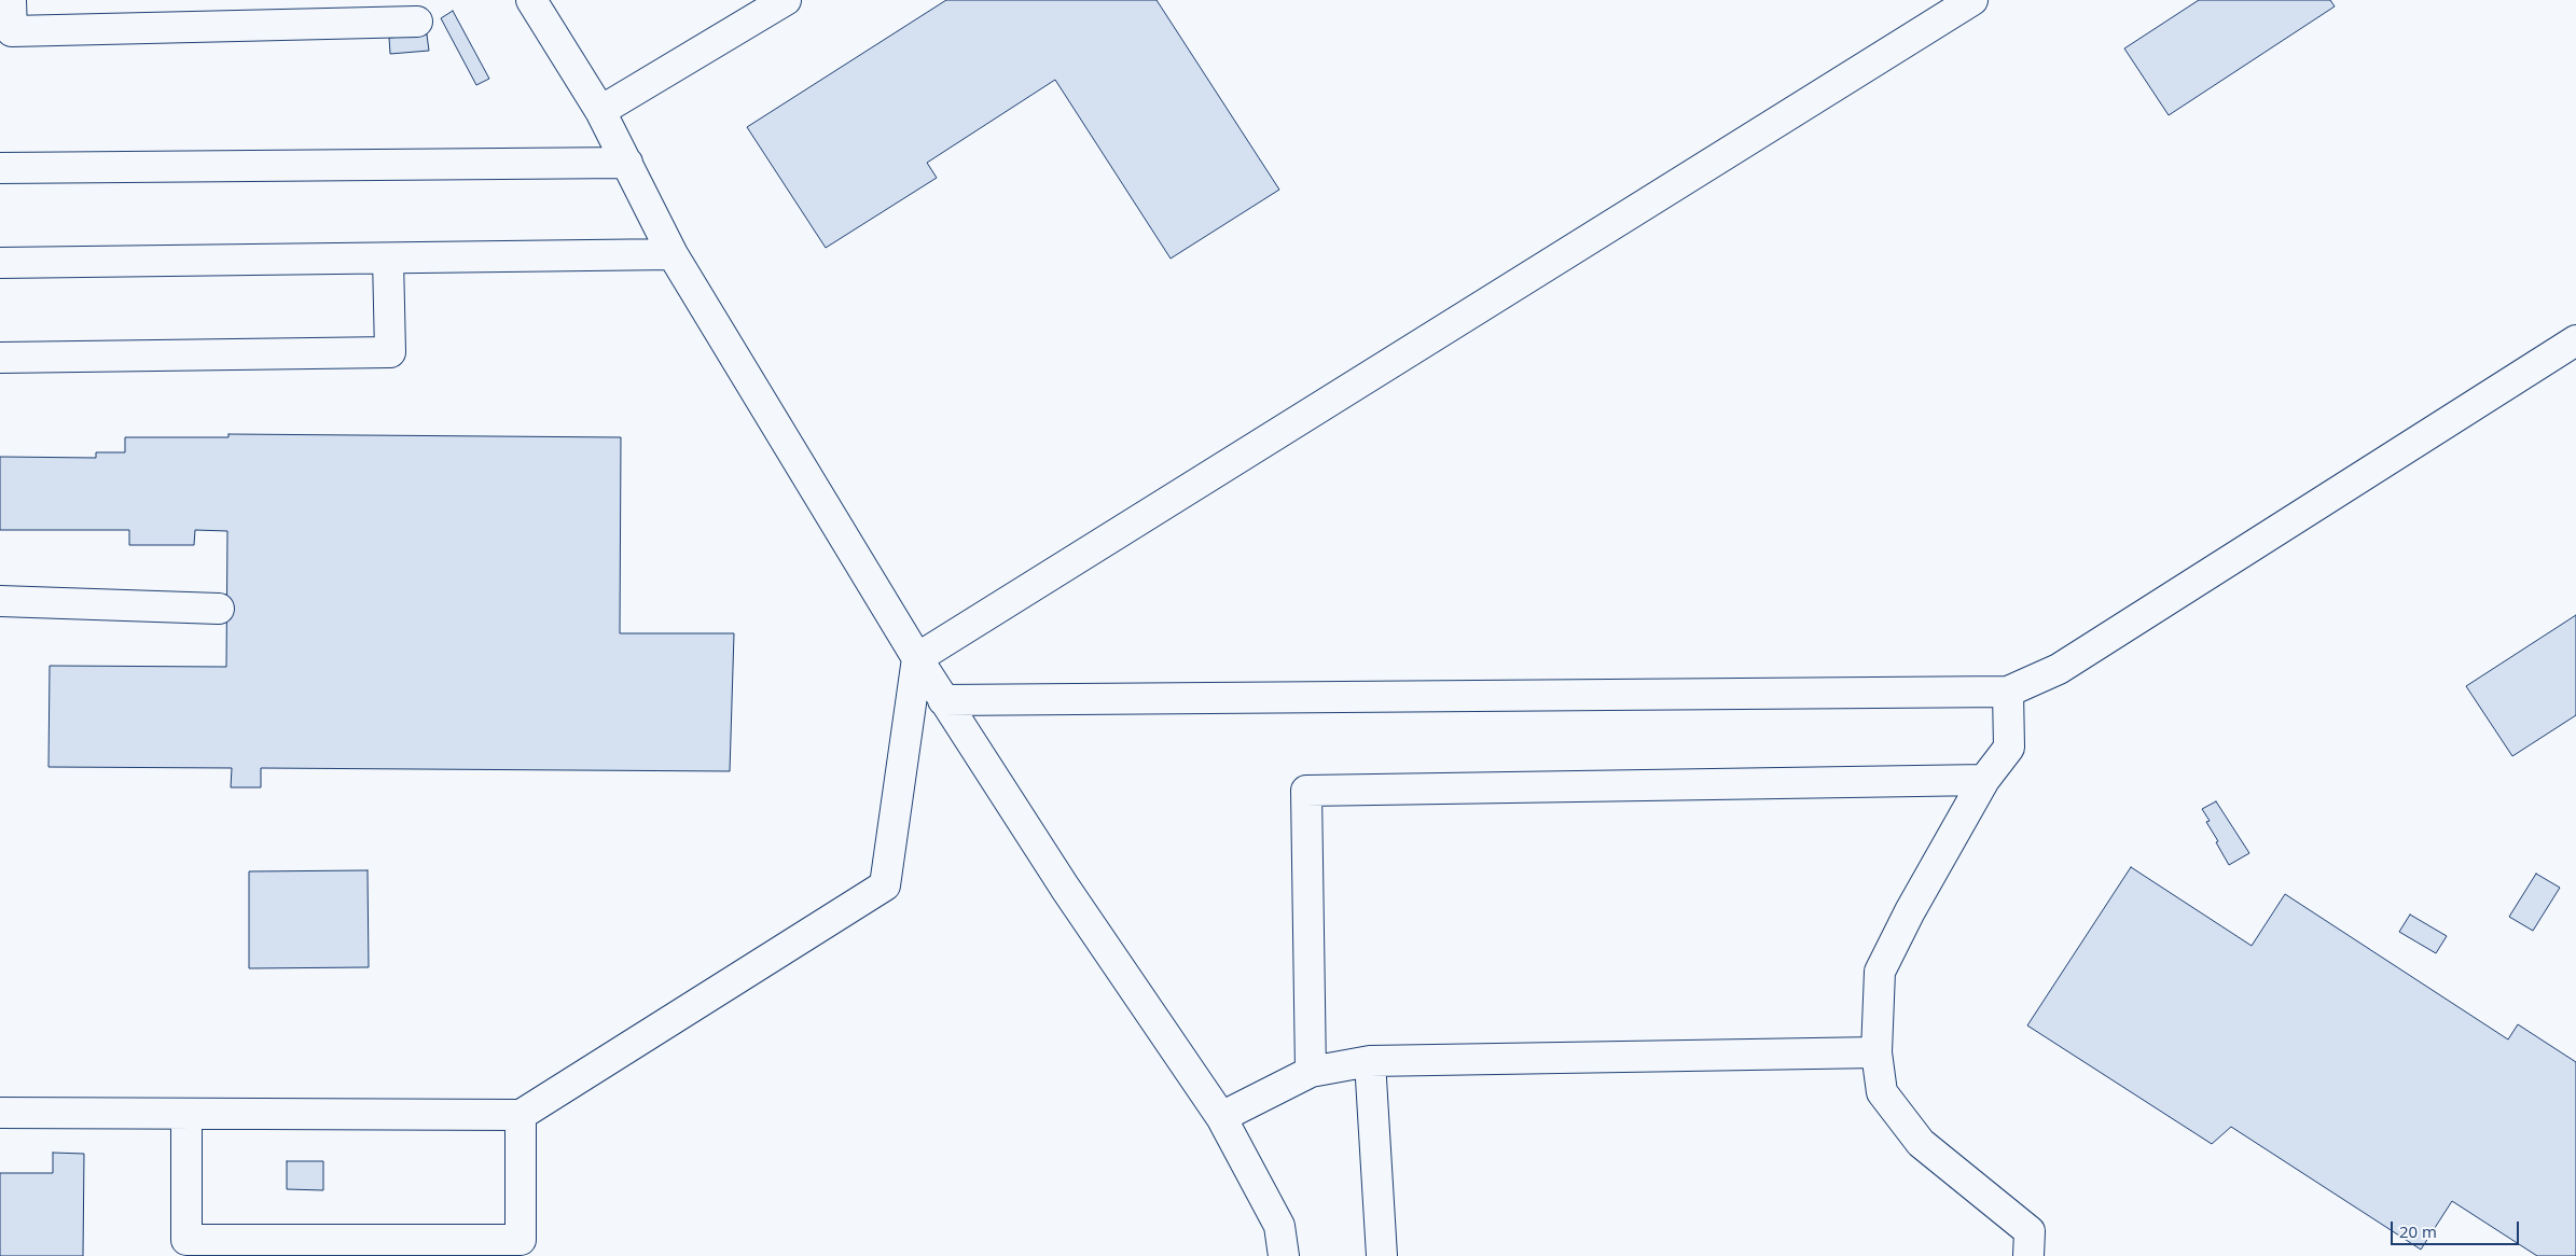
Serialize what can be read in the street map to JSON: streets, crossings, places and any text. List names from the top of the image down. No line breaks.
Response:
{"scale_bar":"20 m"}
